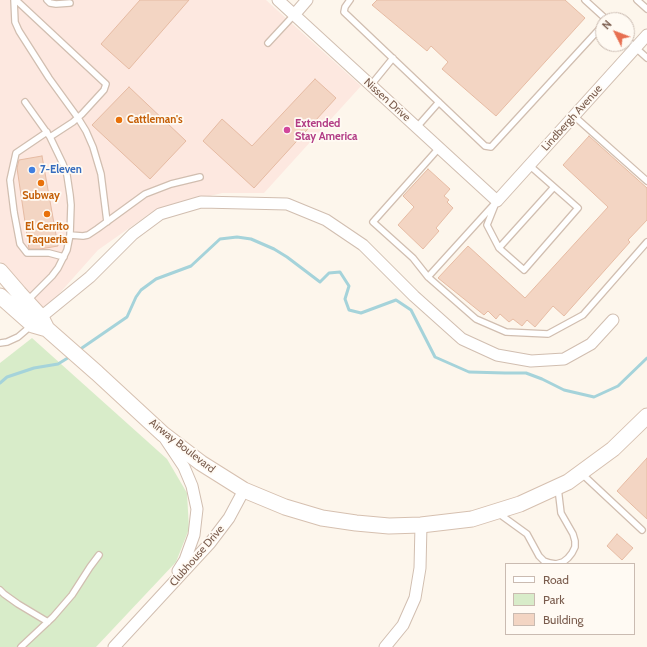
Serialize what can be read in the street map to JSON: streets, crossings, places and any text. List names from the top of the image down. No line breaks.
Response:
{"streets":{"main road":["Airway Boulevard"],"street":["Nissen Drive","Lindbergh Avenue","Clubhouse Drive"]},"crossings":[["Nissen Drive","Lindbergh Avenue"],["Airway Boulevard","Clubhouse Drive"]],"places":["Cattleman's","Extended Stay America","7-Eleven","Subway","El Cerrito Taqueria"],"legend":["Road","Park","Building"],"north":"top left"}
